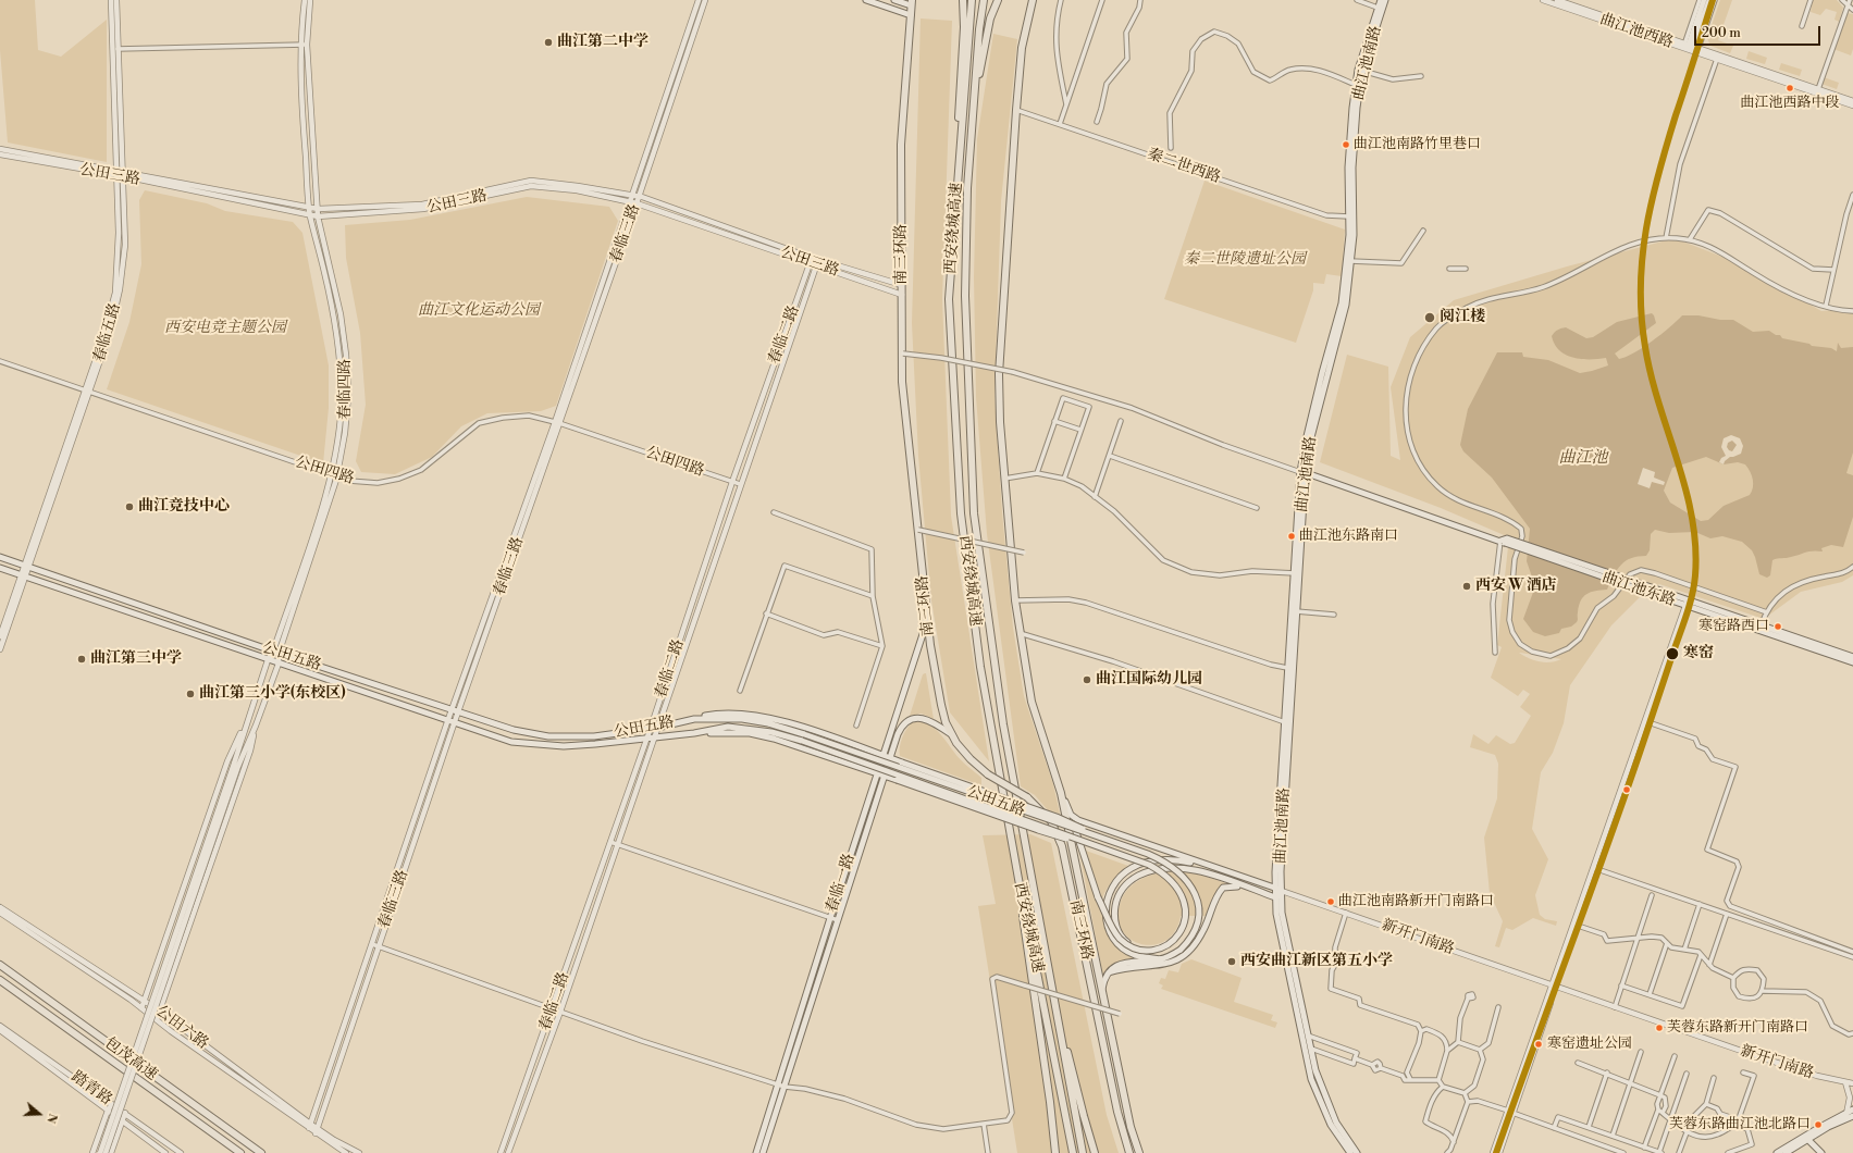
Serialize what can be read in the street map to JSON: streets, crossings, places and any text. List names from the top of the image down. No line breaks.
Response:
{"streets":{"highway":["西安绕城高速","南三环路","包茂高速"],"main road":["曲江池南路","曲江池东路","公田五路","春临一路"],"street":["曲江池西路","秦二世西路","公田三路","春临三路","春临五路","春临二路","春临四路","公田四路","新开门南路","公田六路","踏青路"]},"crossings":[["曲江池南路","秦二世西路"],["曲江池南路","曲江池东路"],["曲江池南路","新开门南路"],["秦二世西路","南三环路"],["公田三路","春临三路"],["公田三路","南三环路"],["公田三路","春临五路"],["公田三路","春临二路"],["公田三路","春临四路"],["春临三路","公田四路"],["春临三路","公田五路"],["春临三路","公田六路"],["南三环路","春临一路"],["春临五路","公田四路"],["春临五路","公田五路"],["春临二路","公田四路"],["春临二路","公田五路"],["春临四路","公田四路"],["春临四路","公田五路"]],"water":["曲江池"],"parks":["秦二世陵遗址公园","曲江文化运动公园","西安电竞主题公园"],"places":["曲江第二中学","曲江池西路中段","曲江池南路竹里巷口","阅江楼","曲江竞技中心","曲江池东路南口","西安 W 酒店","寒窑路西口","寒窑","曲江第三中学","曲江国际幼儿园","曲江第三小学(东校区)","曲江池南路新开门南路口","西安曲江新区第五小学","芙蓉东路新开门南路口","寒窑遗址公园","芙蓉东路曲江池北路口"],"scale_bar":"200 m","north":"right"}
